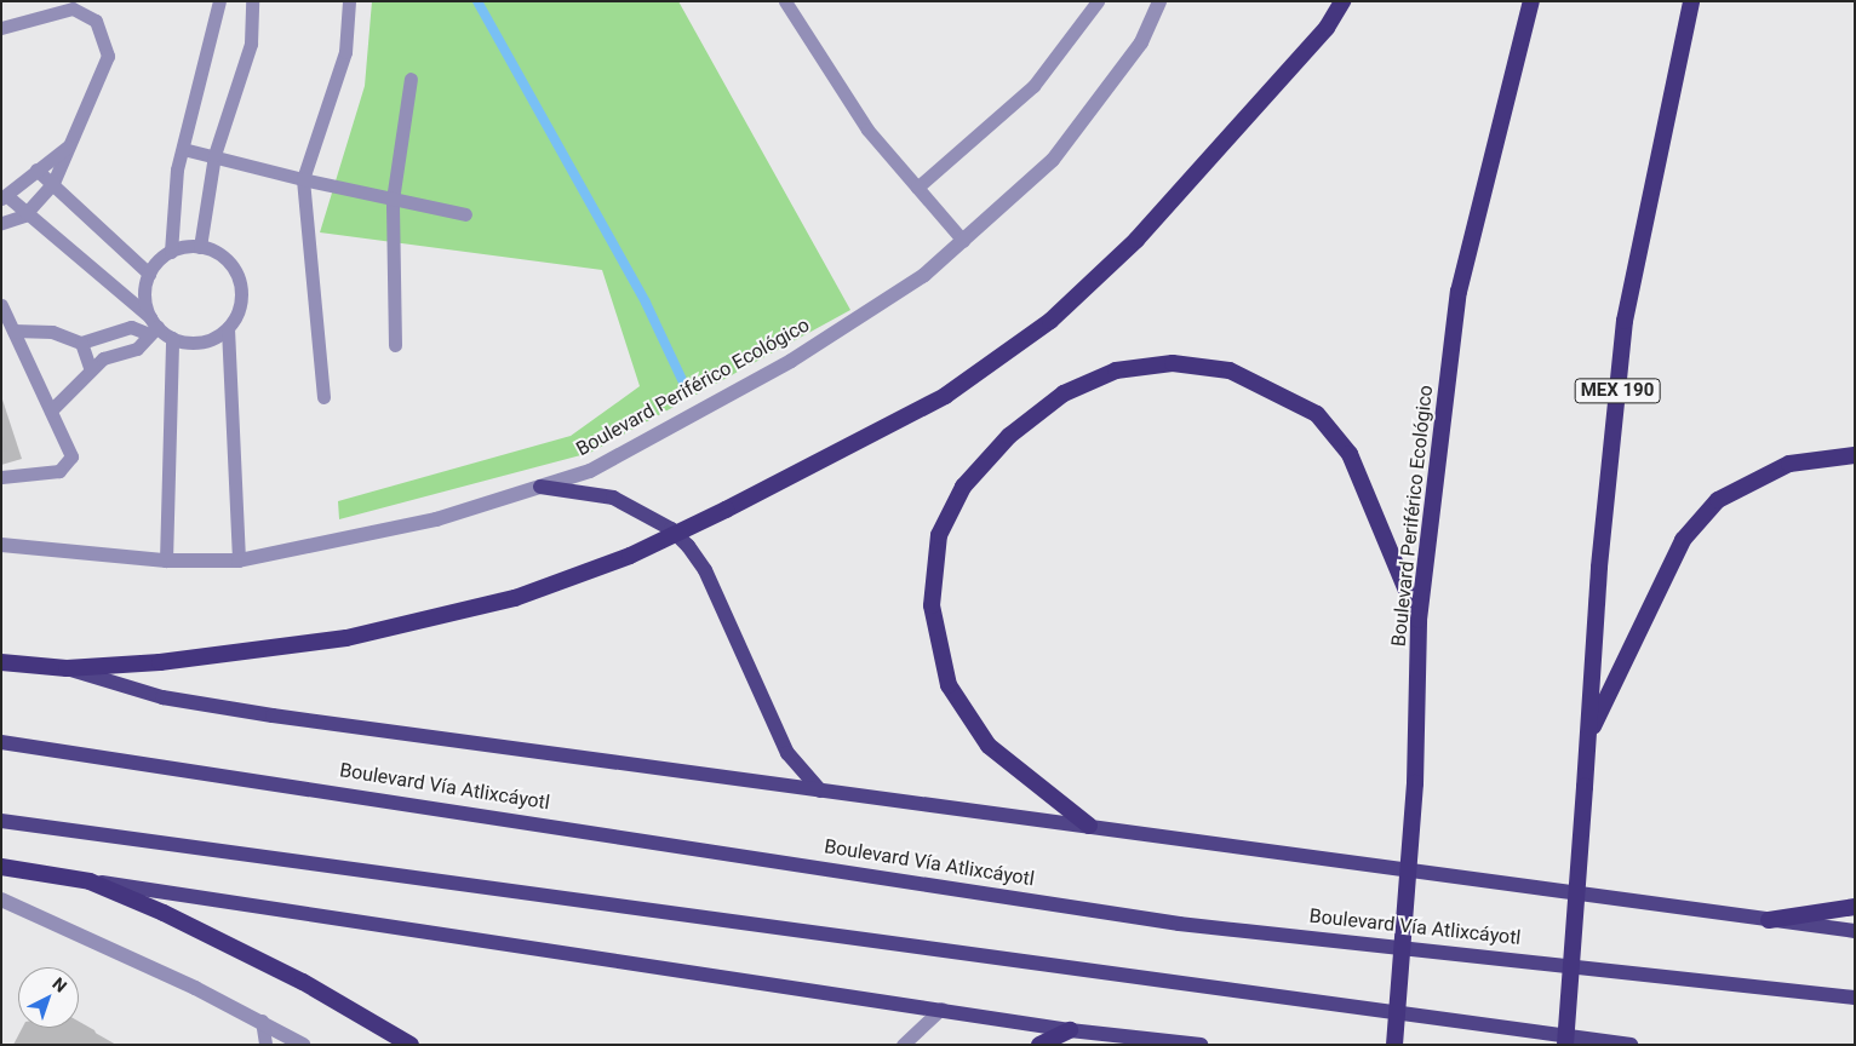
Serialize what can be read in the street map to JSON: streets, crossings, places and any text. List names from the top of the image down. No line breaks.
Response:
{"streets":{"highway":["Boulevard Periférico Ecológico","MEX 190"],"main road":["Boulevard Vía Atlixcáyotl"]},"north":"top right"}
